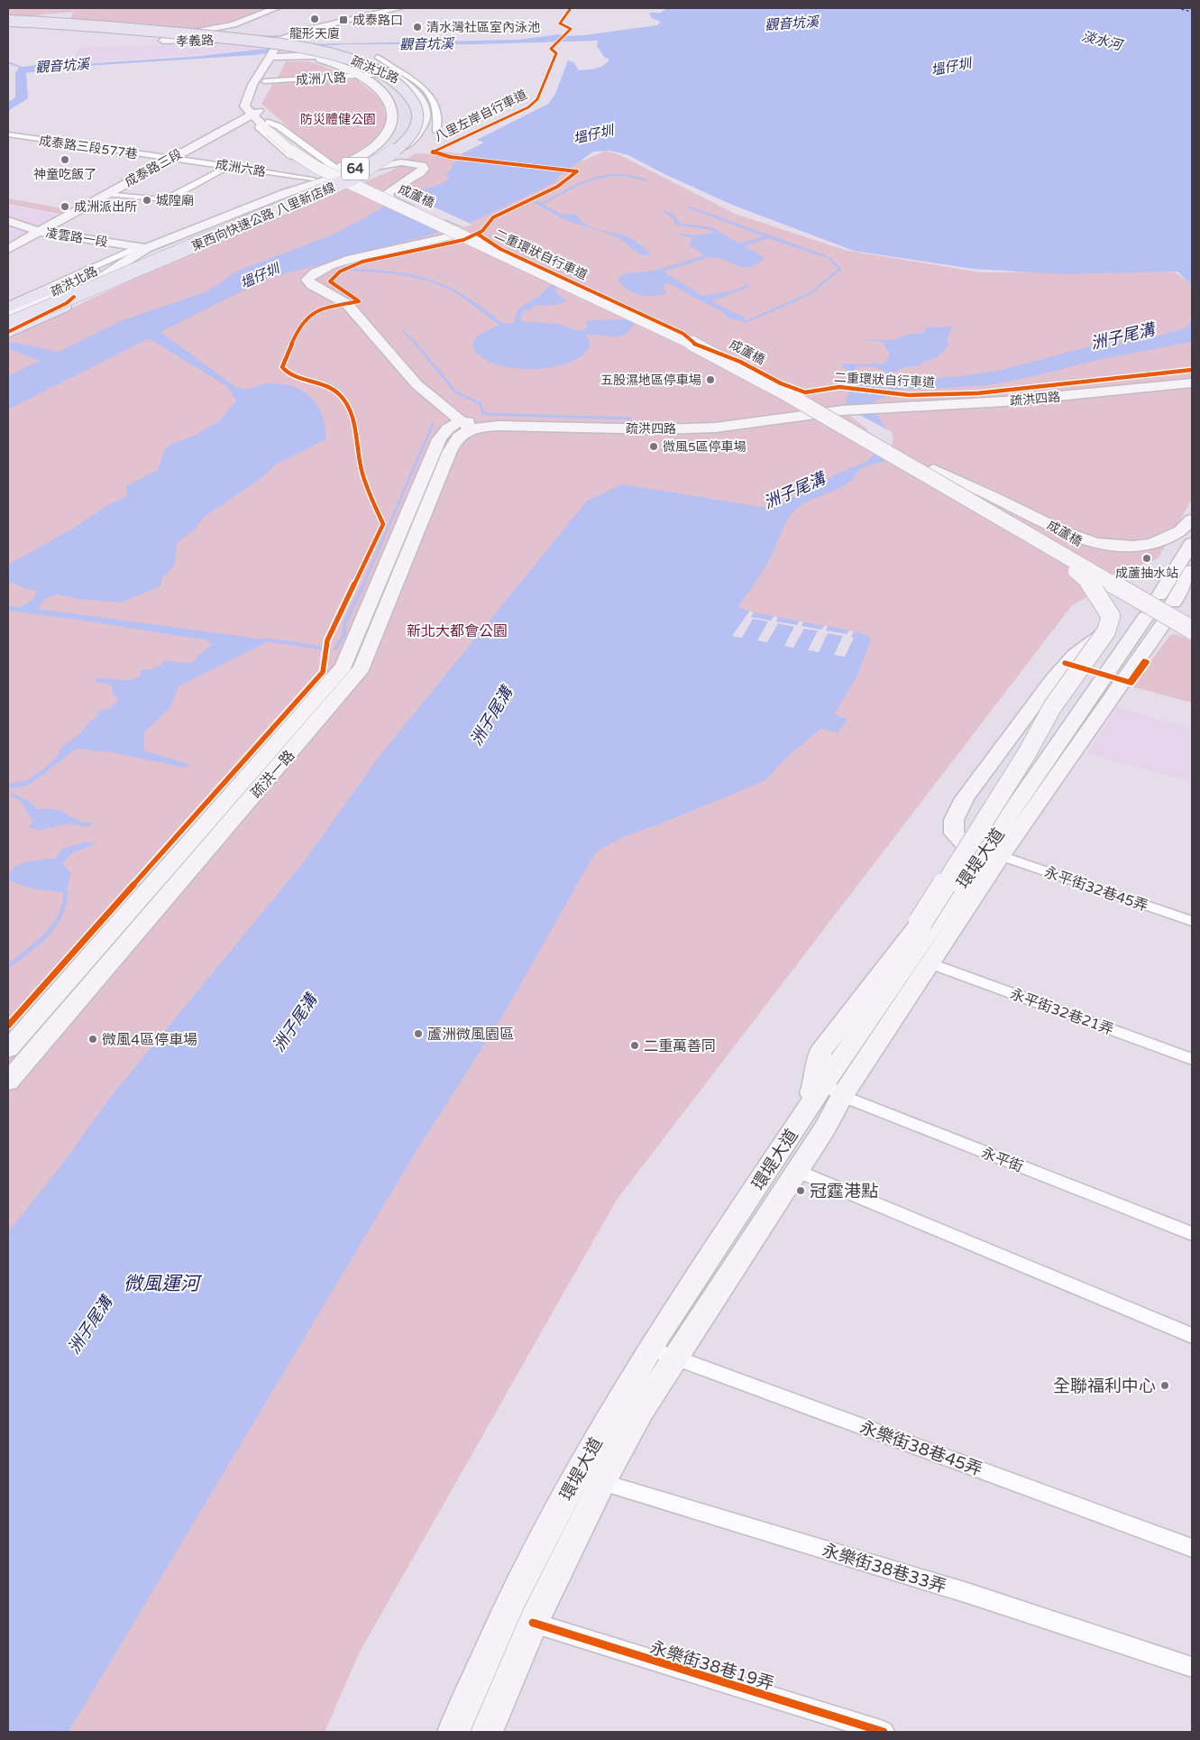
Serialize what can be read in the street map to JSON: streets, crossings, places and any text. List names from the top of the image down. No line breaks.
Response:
{"streets":{"highway":["64","東西向快速公路 八里新店線"],"street":["孝義路","疏洪北路","成洲八路","成泰路三段577巷","成泰路三段","成洲六路","成蘆橋","凌雲路一段","疏洪四路","疏洪一路","環堤大道","永平街32巷45弄","永平街32巷21弄","永平街","永樂街38巷45弄","永樂街38巷33弄","永樂街38巷19弄"],"cycle path":["八里左岸自行車道","二重環狀自行車道"]},"crossings":[["疏洪北路","成洲八路"],["疏洪北路","成洲六路"],["疏洪北路","凌雲路一段"],["成泰路三段577巷","成泰路三段"],["成泰路三段577巷","成洲六路"],["成泰路三段","成洲六路"],["成泰路三段","凌雲路一段"],["疏洪四路","疏洪一路"],["環堤大道","永平街32巷45弄"],["環堤大道","永平街32巷21弄"],["環堤大道","永平街"],["環堤大道","永樂街38巷45弄"],["環堤大道","永樂街38巷33弄"],["環堤大道","永樂街38巷19弄"]],"water":["觀音坑溪","淡水河","塭仔圳","洲子尾溝","微風運河"],"parks":["防災體健公園","新北大都會公園"],"places":{"other":["龍形天廈","清水灣社區室內泳池","神童吃飯了","城隍廟","成洲派出所","五股濕地區停車場","微風5區停車場","成蘆抽水站","蘆洲微風園區","微風4區停車場","二重萬善同","冠霆港點","全聯福利中心"],"transit":["成泰路口"]}}
